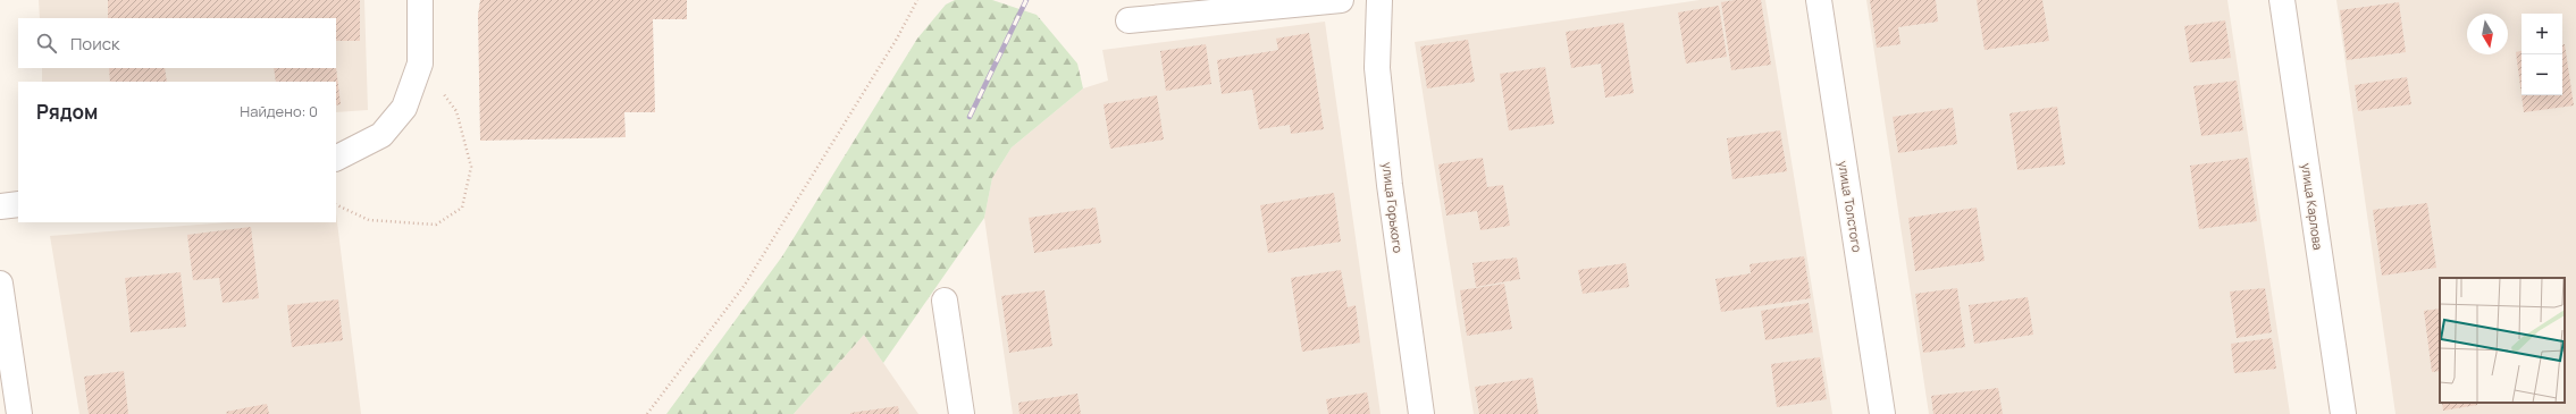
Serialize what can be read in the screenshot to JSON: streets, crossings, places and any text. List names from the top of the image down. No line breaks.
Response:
{"streets":{"street":["улица Толстого","улица Карлова","улица Горького"]},"north":"bottom","page":{"map_buttons":["+","−"],"search":"Поиск","heading":["Рядом","Найдено: 0"]}}
